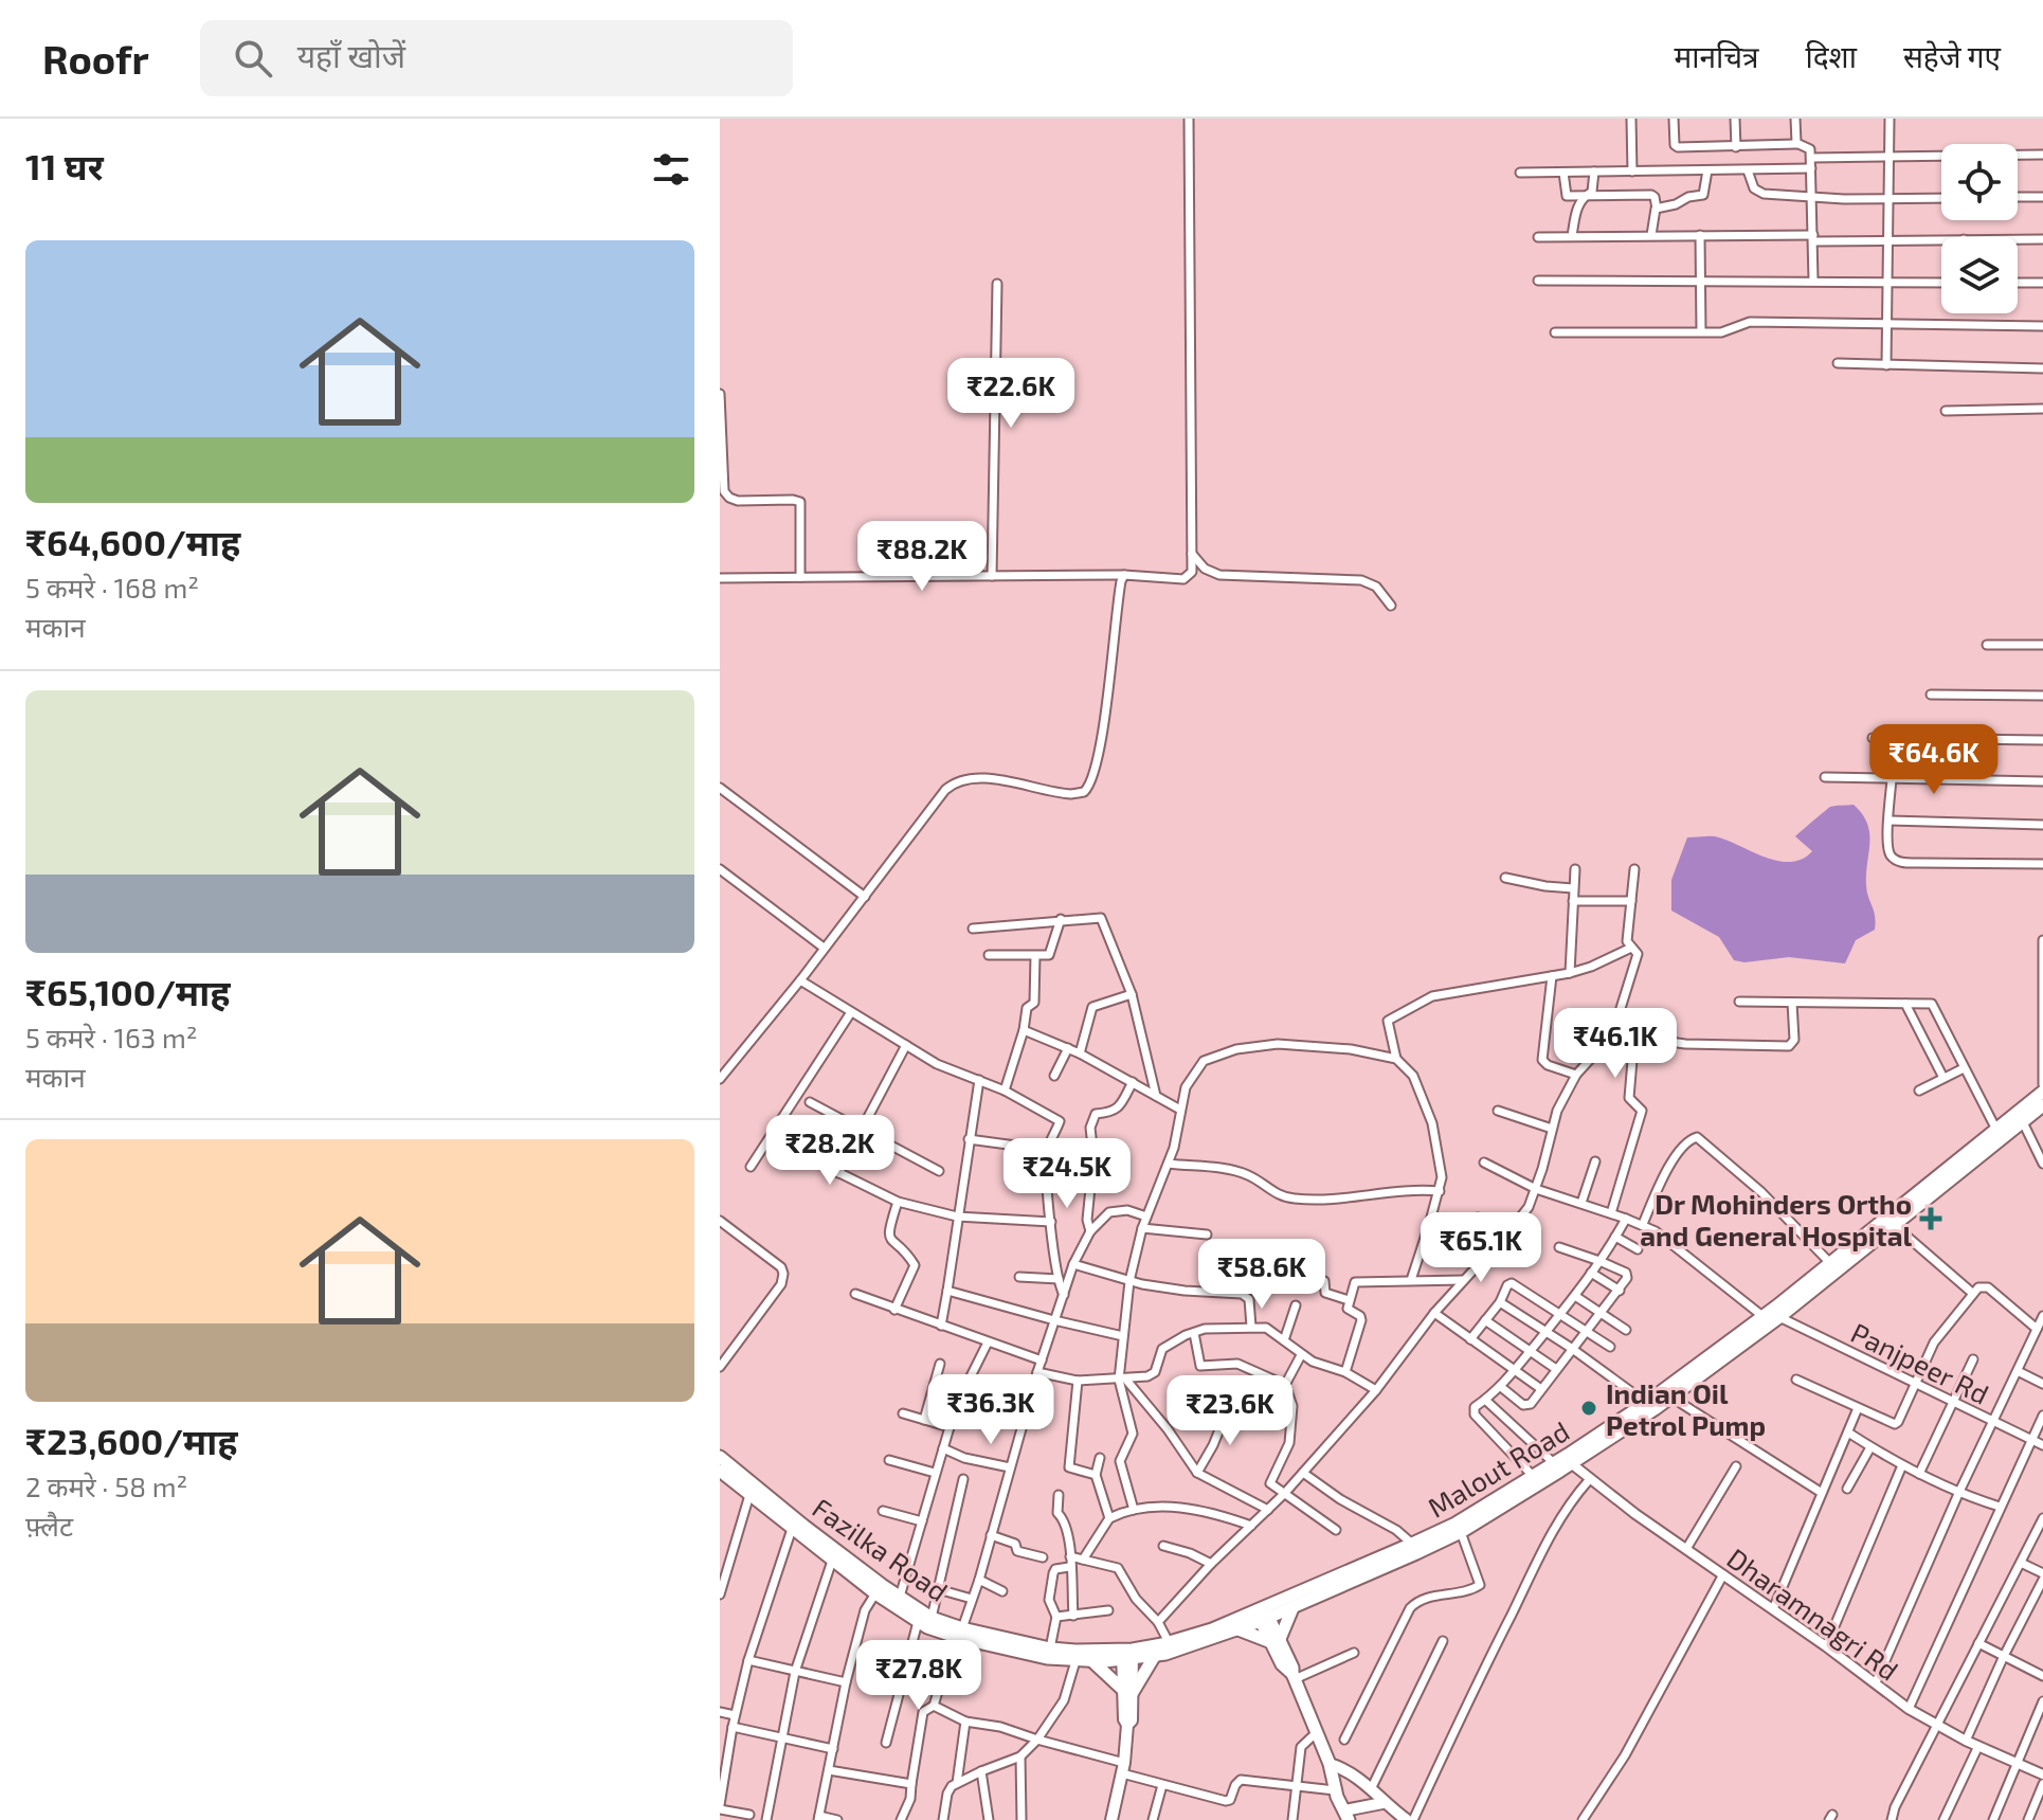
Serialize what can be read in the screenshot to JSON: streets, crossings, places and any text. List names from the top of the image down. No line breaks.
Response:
{"streets":{"main road":["Malout Road","Fazilka Road"],"street":["Panjpeer Rd","Dharamnagri Rd"]},"crossings":[["Panjpeer Rd","Malout Road"],["Malout Road","Fazilka Road"],["Malout Road","Dharamnagri Rd"]],"places":{"health":["Dr Mohinders Ortho and General Hospital"],"other":["Indian Oil Petrol Pump"]},"page":{"header":"Roofr","search":"यहाँ खोजें","nav":["मानचित्र","दिशा","सहेजे गए"],"heading":"11 घर","list":[{"name":"₹64,600/माह","note":"5 कमरे · 168 m² · मकान"},{"name":"₹65,100/माह","note":"5 कमरे · 163 m² · मकान"},{"name":"₹23,600/माह","note":"2 कमरे · 58 m² · फ़्लैट"}],"price":["₹22.6K","₹88.2K","₹64.6K","₹46.1K","₹28.2K","₹24.5K","₹65.1K","₹58.6K","₹36.3K","₹23.6K","₹27.8K"]}}
